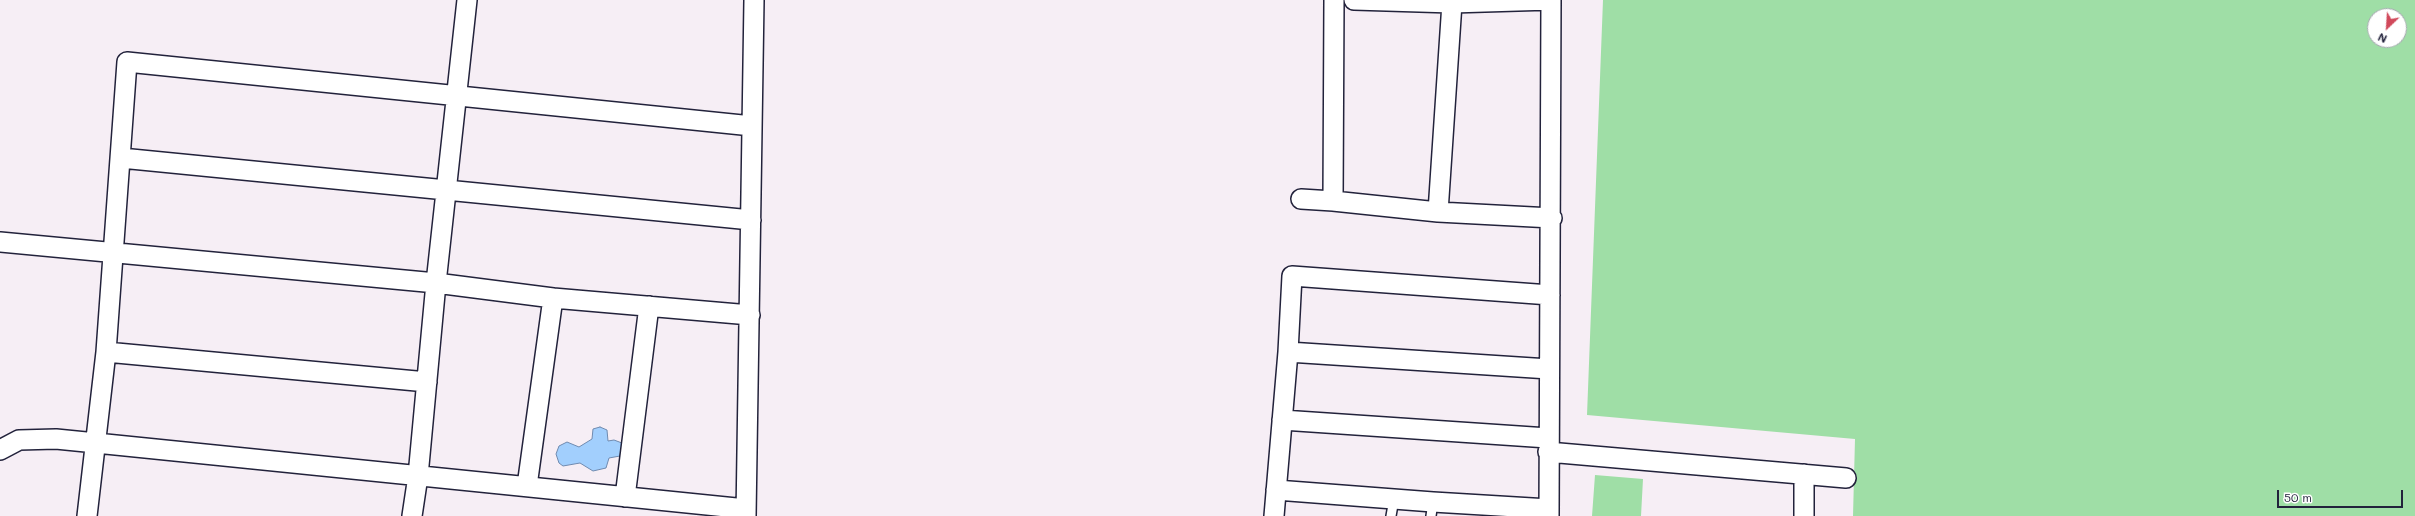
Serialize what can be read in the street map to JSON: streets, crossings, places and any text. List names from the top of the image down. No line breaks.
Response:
{"scale_bar":"50 m","north":"bottom left"}
